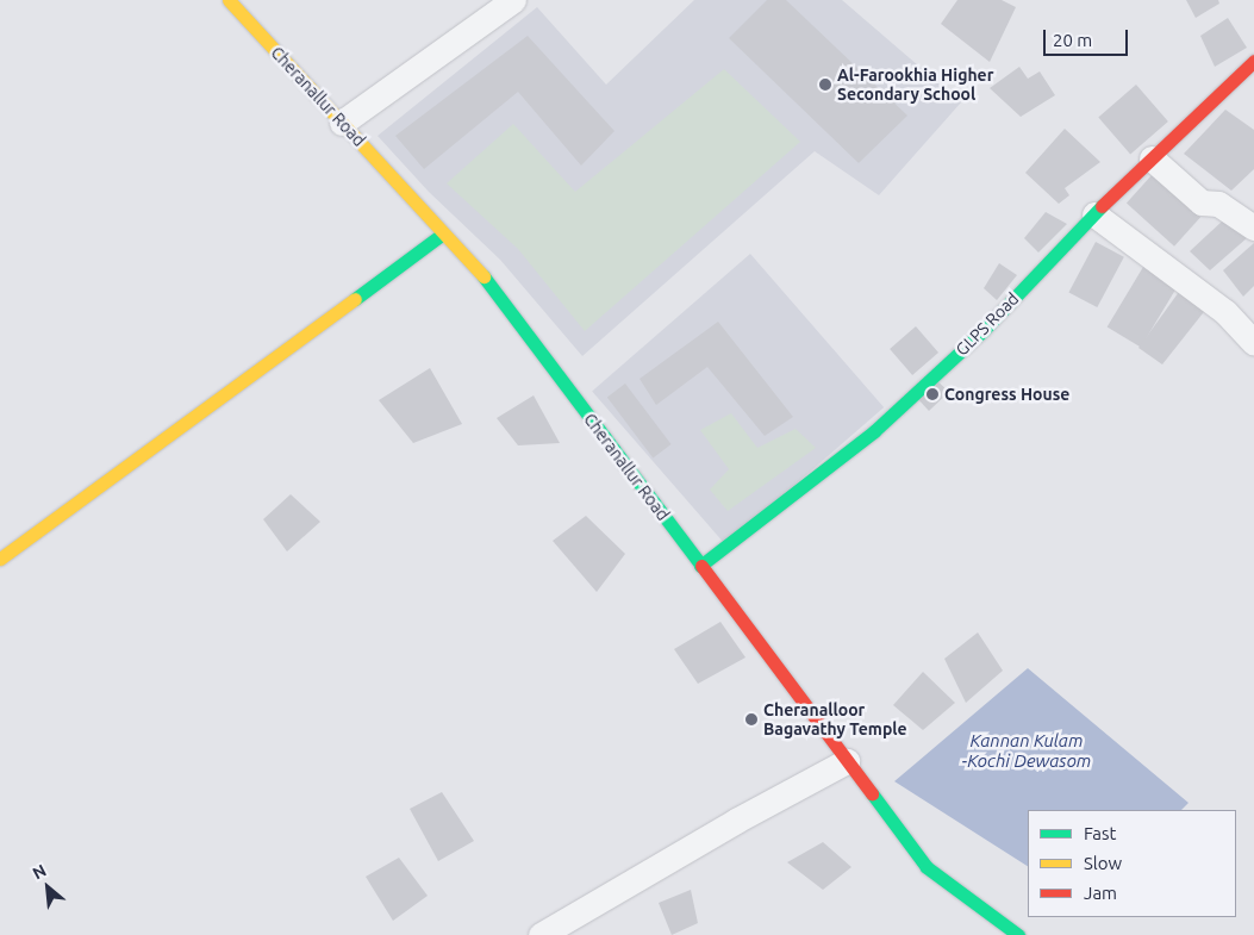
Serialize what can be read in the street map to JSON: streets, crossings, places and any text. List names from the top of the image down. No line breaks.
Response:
{"streets":{"street":["Cheranallur Road","GLPS Road"]},"crossings":[["Cheranallur Road","GLPS Road"]],"water":["Kannan Kulam -Kochi Dewasom"],"places":["Al-Farookhia Higher Secondary School","Congress House","Cheranalloor Bagavathy Temple"],"legend":["Fast","Slow","Jam"],"scale_bar":"20 m","north":"top left"}
